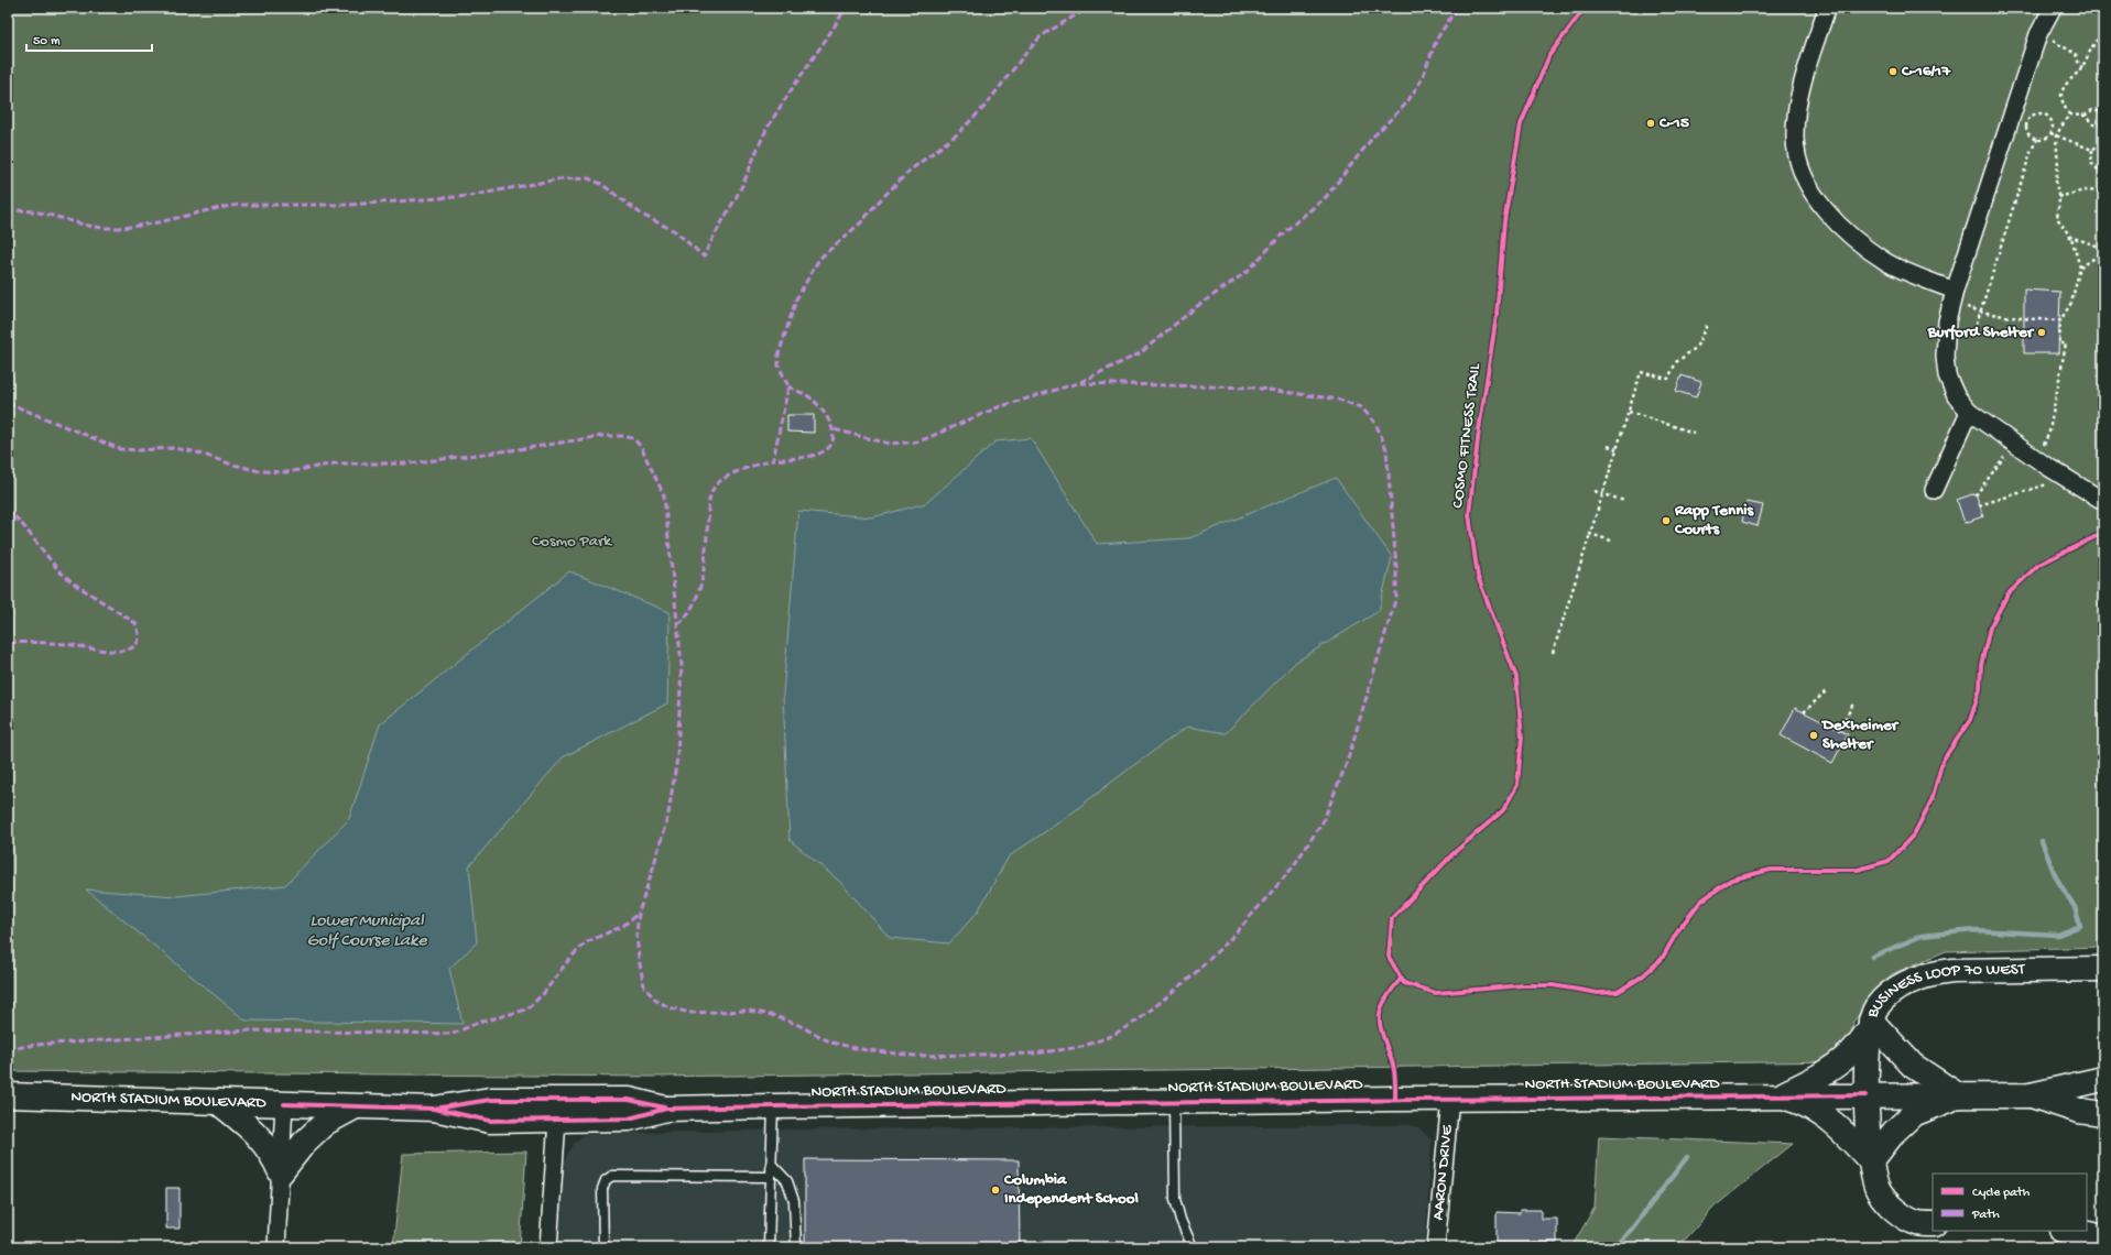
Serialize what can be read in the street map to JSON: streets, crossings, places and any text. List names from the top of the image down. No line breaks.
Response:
{"streets":{"main road":["BUSINESS LOOP 70 WEST","NORTH STADIUM BOULEVARD"],"street":["AARON DRIVE"],"cycle path":["COSMO FITNESS TRAIL"]},"crossings":[["BUSINESS LOOP 70 WEST","NORTH STADIUM BOULEVARD"],["NORTH STADIUM BOULEVARD","AARON DRIVE"]],"water":["Lower Municipal Golf Course Lake"],"parks":["Cosmo Park"],"places":["C-16/17","C-15","Burford Shelter","Rapp Tennis Courts","Dexheimer Shelter","Columbia Independent School"],"legend":["Cycle path","Path"],"scale_bar":"50 m"}
